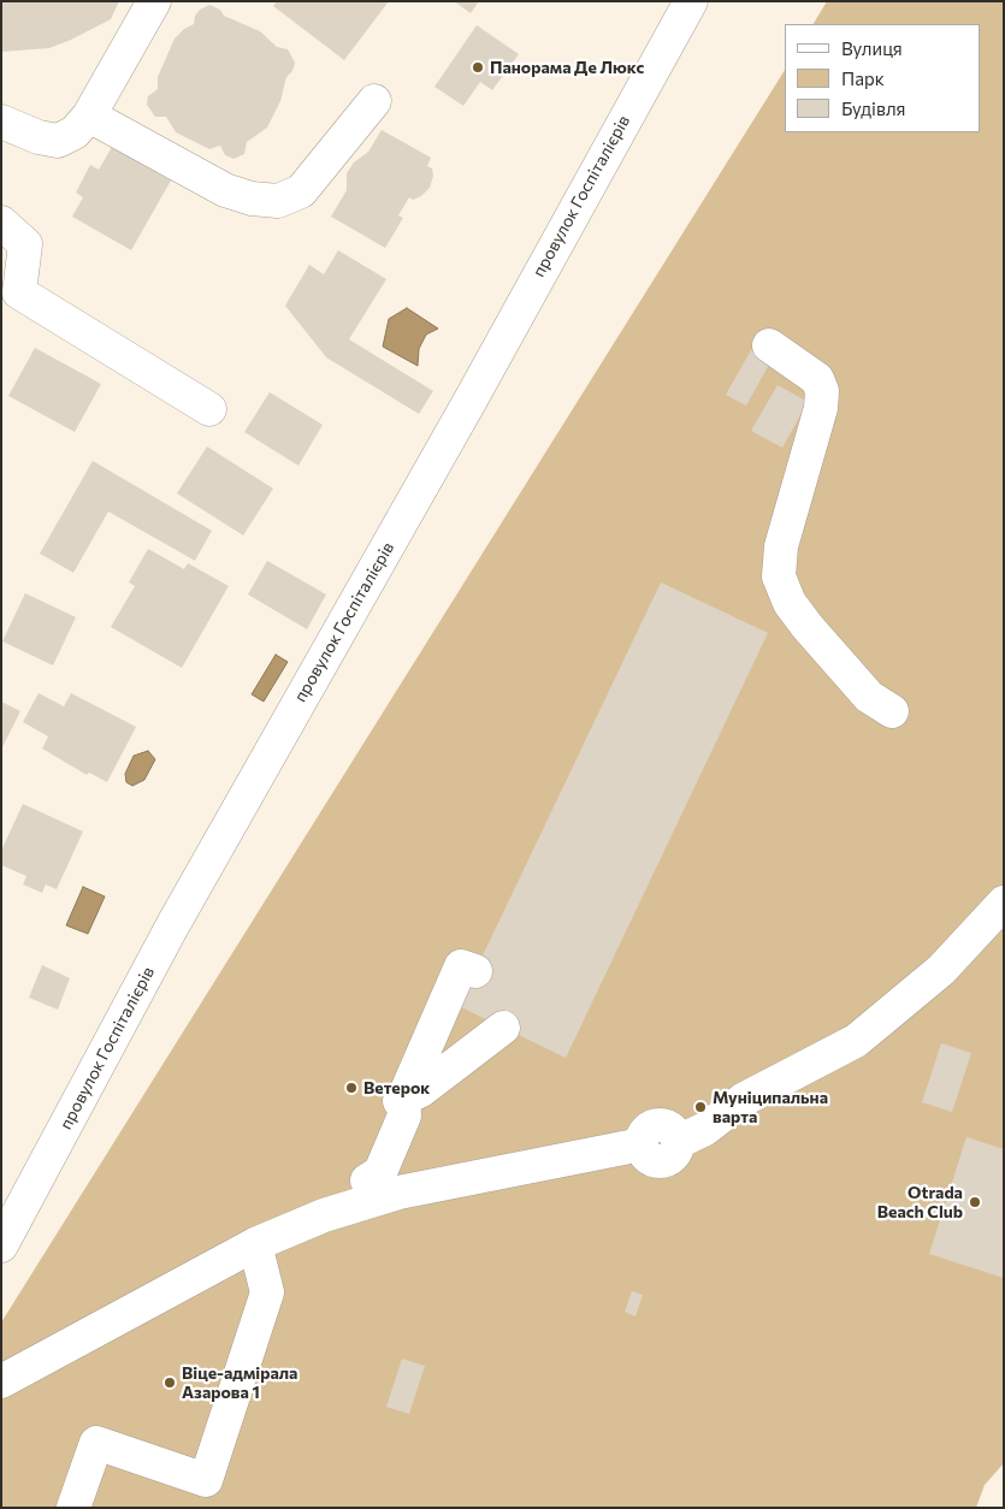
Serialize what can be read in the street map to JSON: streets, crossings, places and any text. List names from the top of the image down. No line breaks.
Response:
{"streets":{"street":["провулок Госпіталієрів"]},"places":["Панорама Де Люкс","Ветерок","Муніципальна варта","Otrada Beach Club","Віце-адмірала Азарова 1"],"legend":["Вулиця","Парк","Будівля"]}
